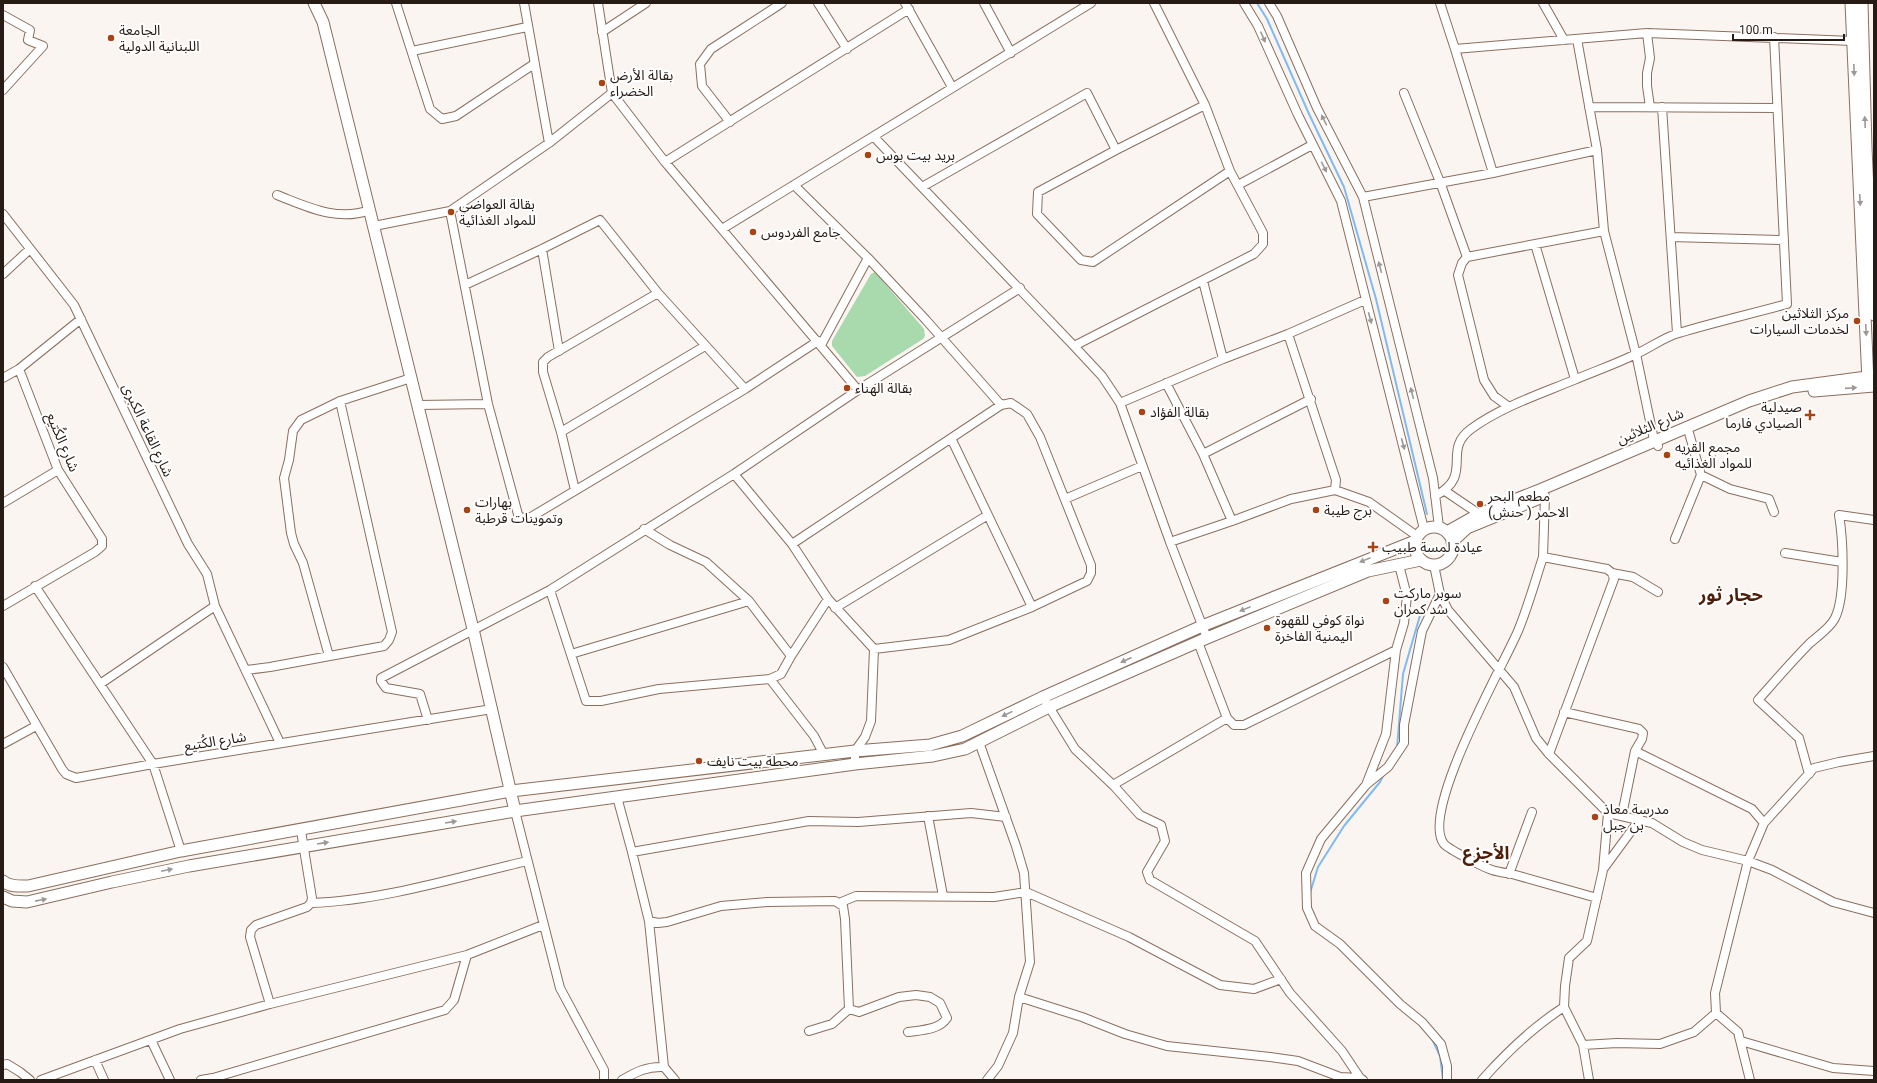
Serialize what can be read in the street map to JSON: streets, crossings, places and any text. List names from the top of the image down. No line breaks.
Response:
{"streets":{"main road":["شارع الثلاثين"],"street":["شارع القاعة الكبرى","شارع الكُتيع"]},"crossings":[["شارع القاعة الكبرى","شارع الكُتيع"]],"districts":["حجار ثور","الأجزع"],"places":{"other":["الجامعة اللبنانية الدولية","بقالة الأرض الخضراء","بريد بيت بوس","بقالة العواضي للمواد الغذائية","جامع الفردوس","مركز الثلاثين لخدمات السيارات","بقالة الهناء","بقالة الفؤاد","مجمع القريه للمواد الغذائيه","مطعم البحر الاحمر ( حنش)","بهارات وتموينات قرطبة","برج طيبة","سوبر ماركت سد كمران","نواة كوفي للقهوة اليمنية الفاخرة","محطة بيت نايف","مدرسة معاذ بن جبل"],"health":["صيدلية الصيادي فارما","عيادة لمسة طبيب"]},"scale_bar":"100 m"}
